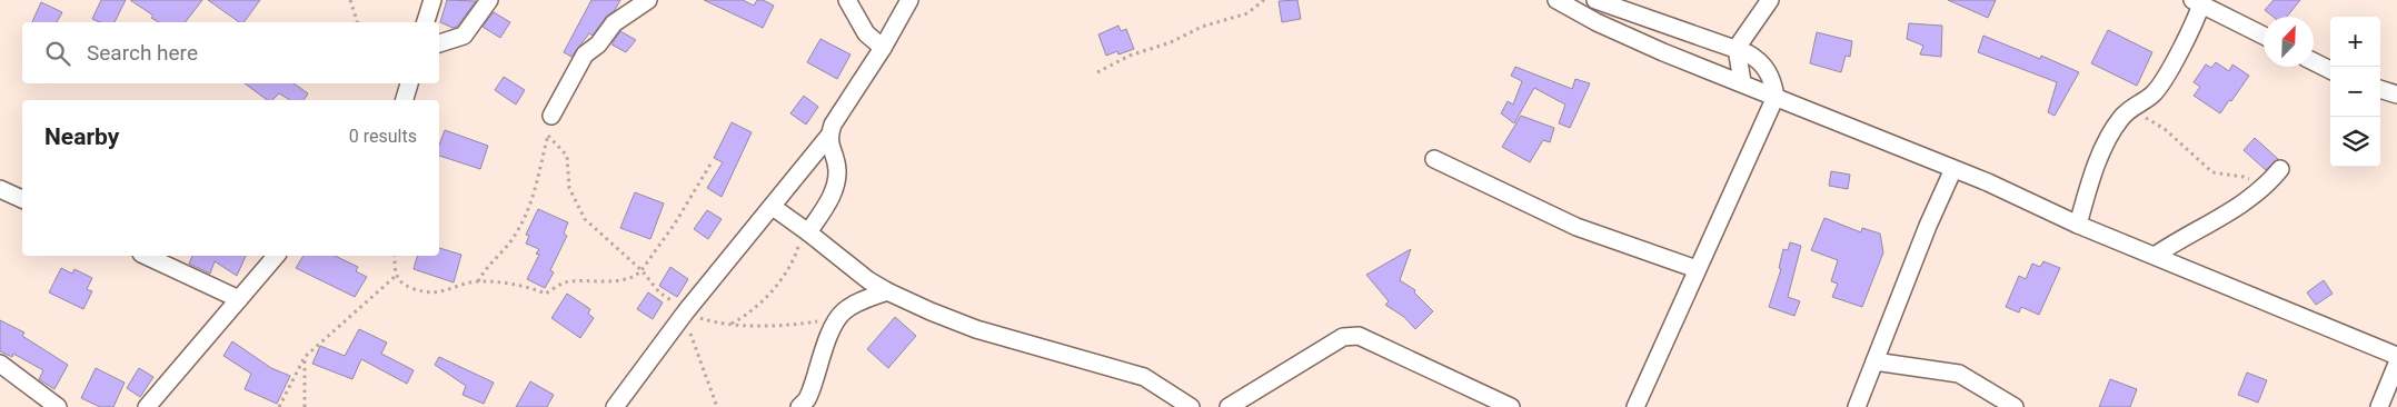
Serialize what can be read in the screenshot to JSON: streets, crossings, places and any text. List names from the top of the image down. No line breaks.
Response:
{"north":"top right","page":{"map_buttons":["+","−"],"search":"Search here","heading":["Nearby","0 results"]}}
